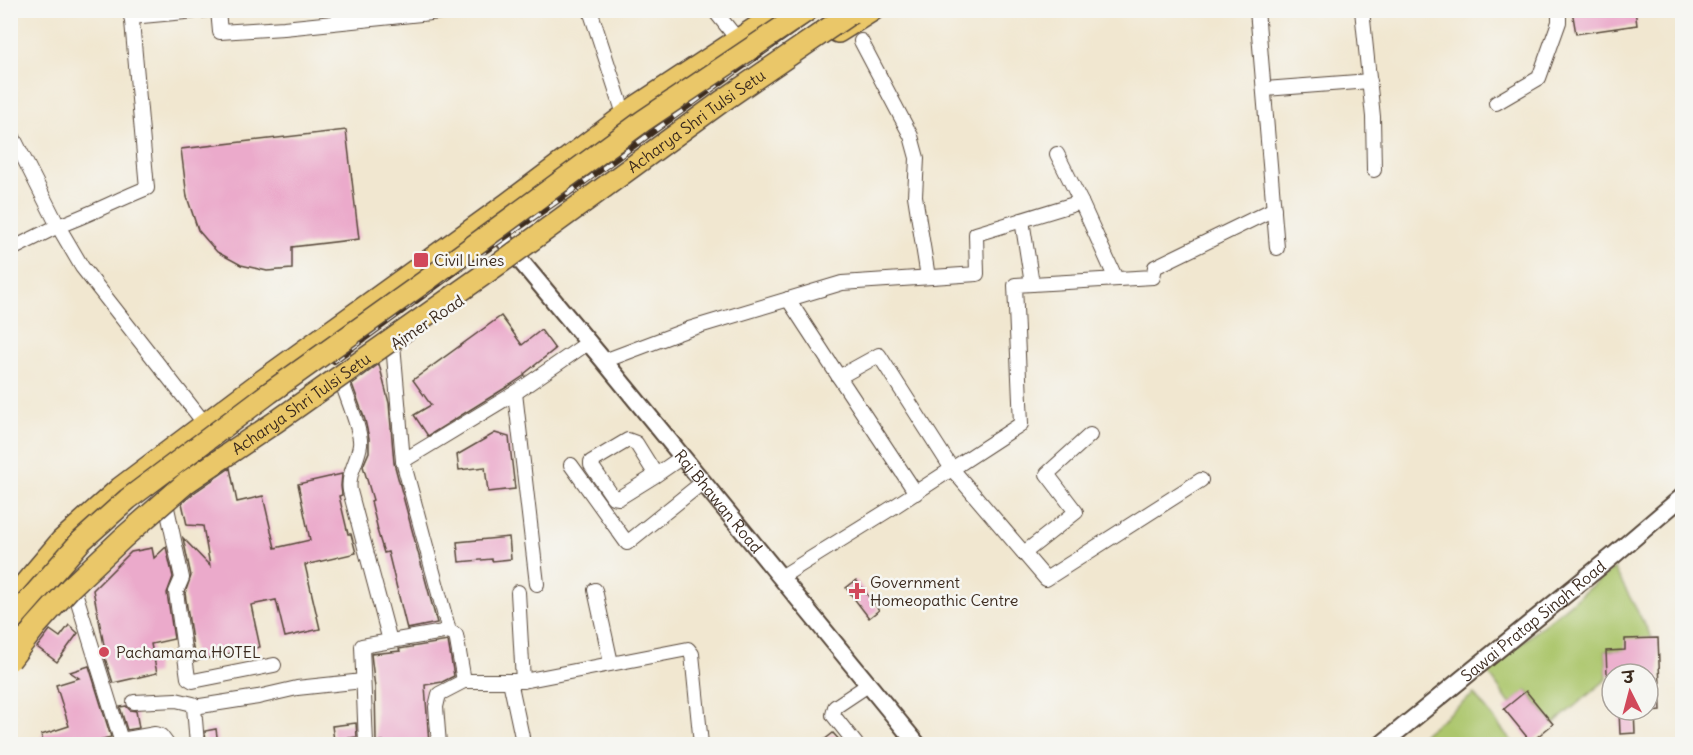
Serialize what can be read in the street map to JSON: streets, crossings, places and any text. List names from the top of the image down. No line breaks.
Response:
{"streets":{"highway":["Acharya Shri Tulsi Setu","Ajmer Road"],"street":["Raj Bhawan Road","Sawai Pratap Singh Road"]},"crossings":[["Ajmer Road","Raj Bhawan Road"]],"places":{"transit":["Civil Lines"],"health":["Government Homeopathic Centre"],"other":["Pachamama HOTEL"]},"north":"top"}
